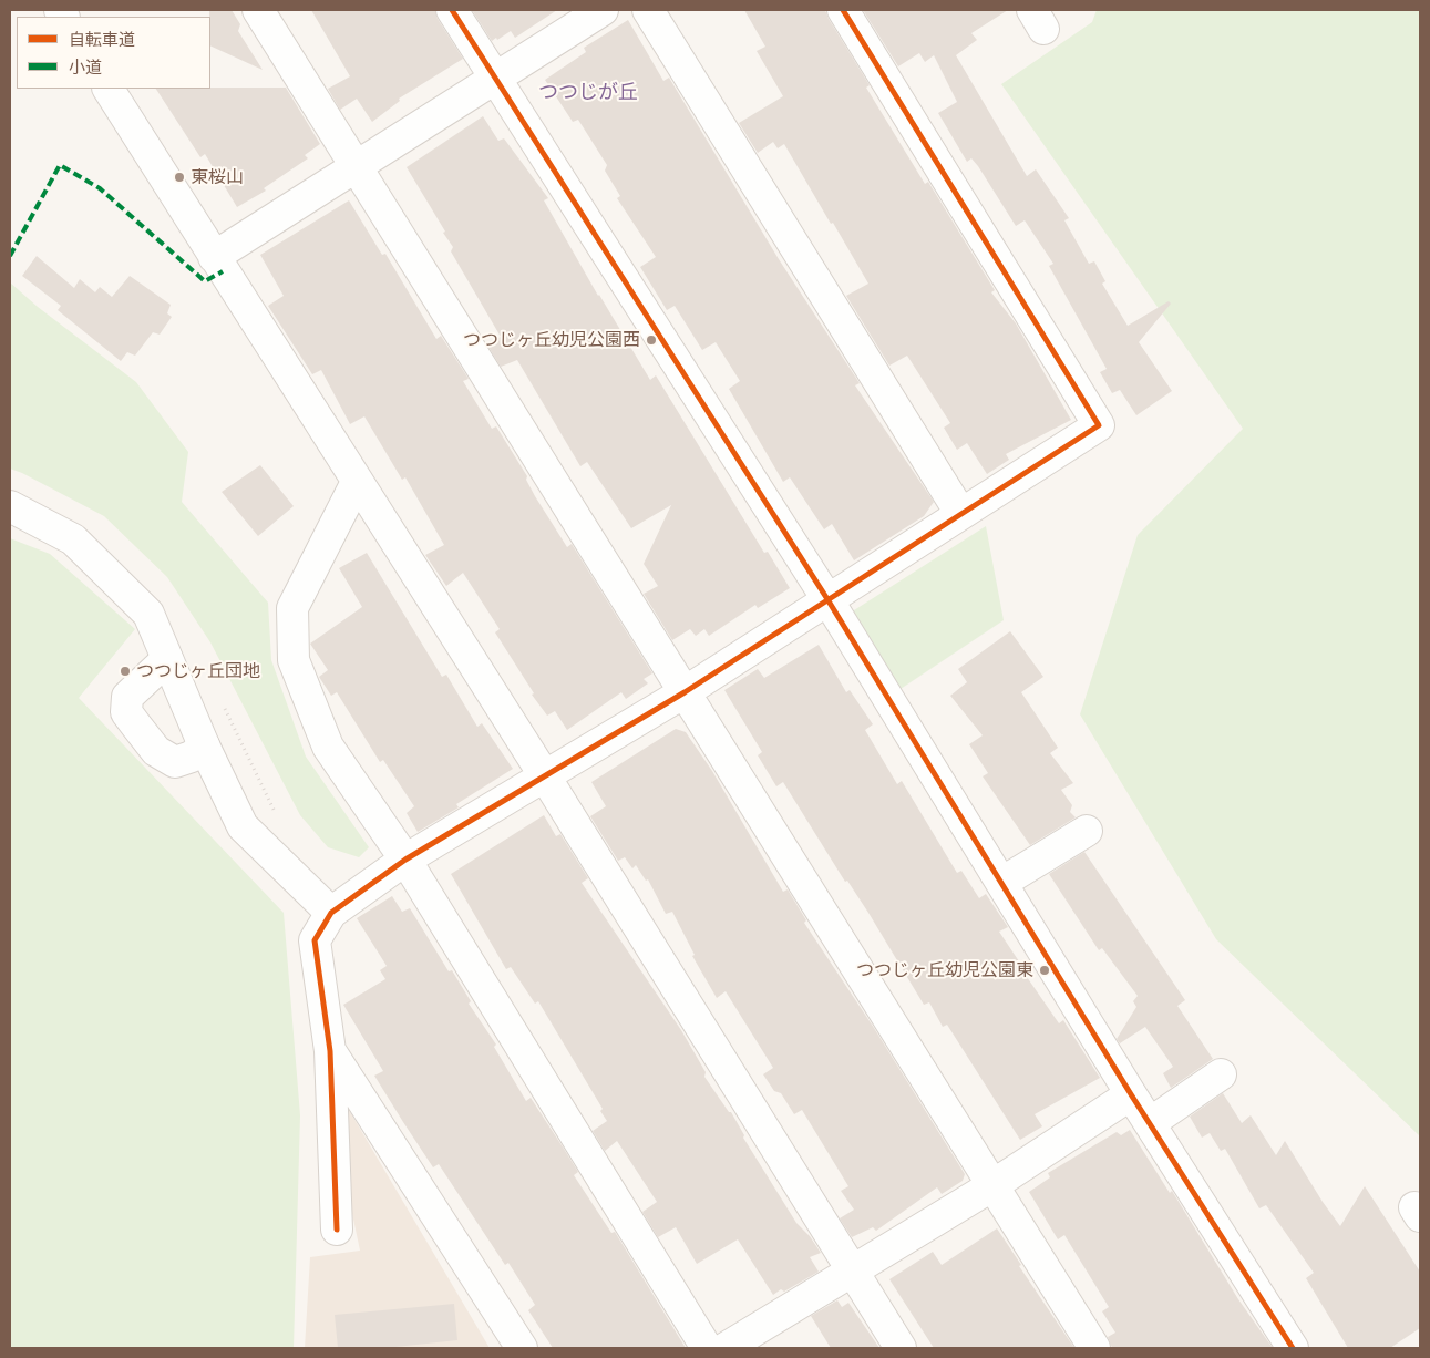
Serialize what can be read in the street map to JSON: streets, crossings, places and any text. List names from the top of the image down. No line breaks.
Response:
{"districts":["つつじが丘"],"places":["東桜山","つつじヶ丘幼児公園西","つつじヶ丘団地","つつじヶ丘幼児公園東"],"legend":["自転車道","小道"]}
